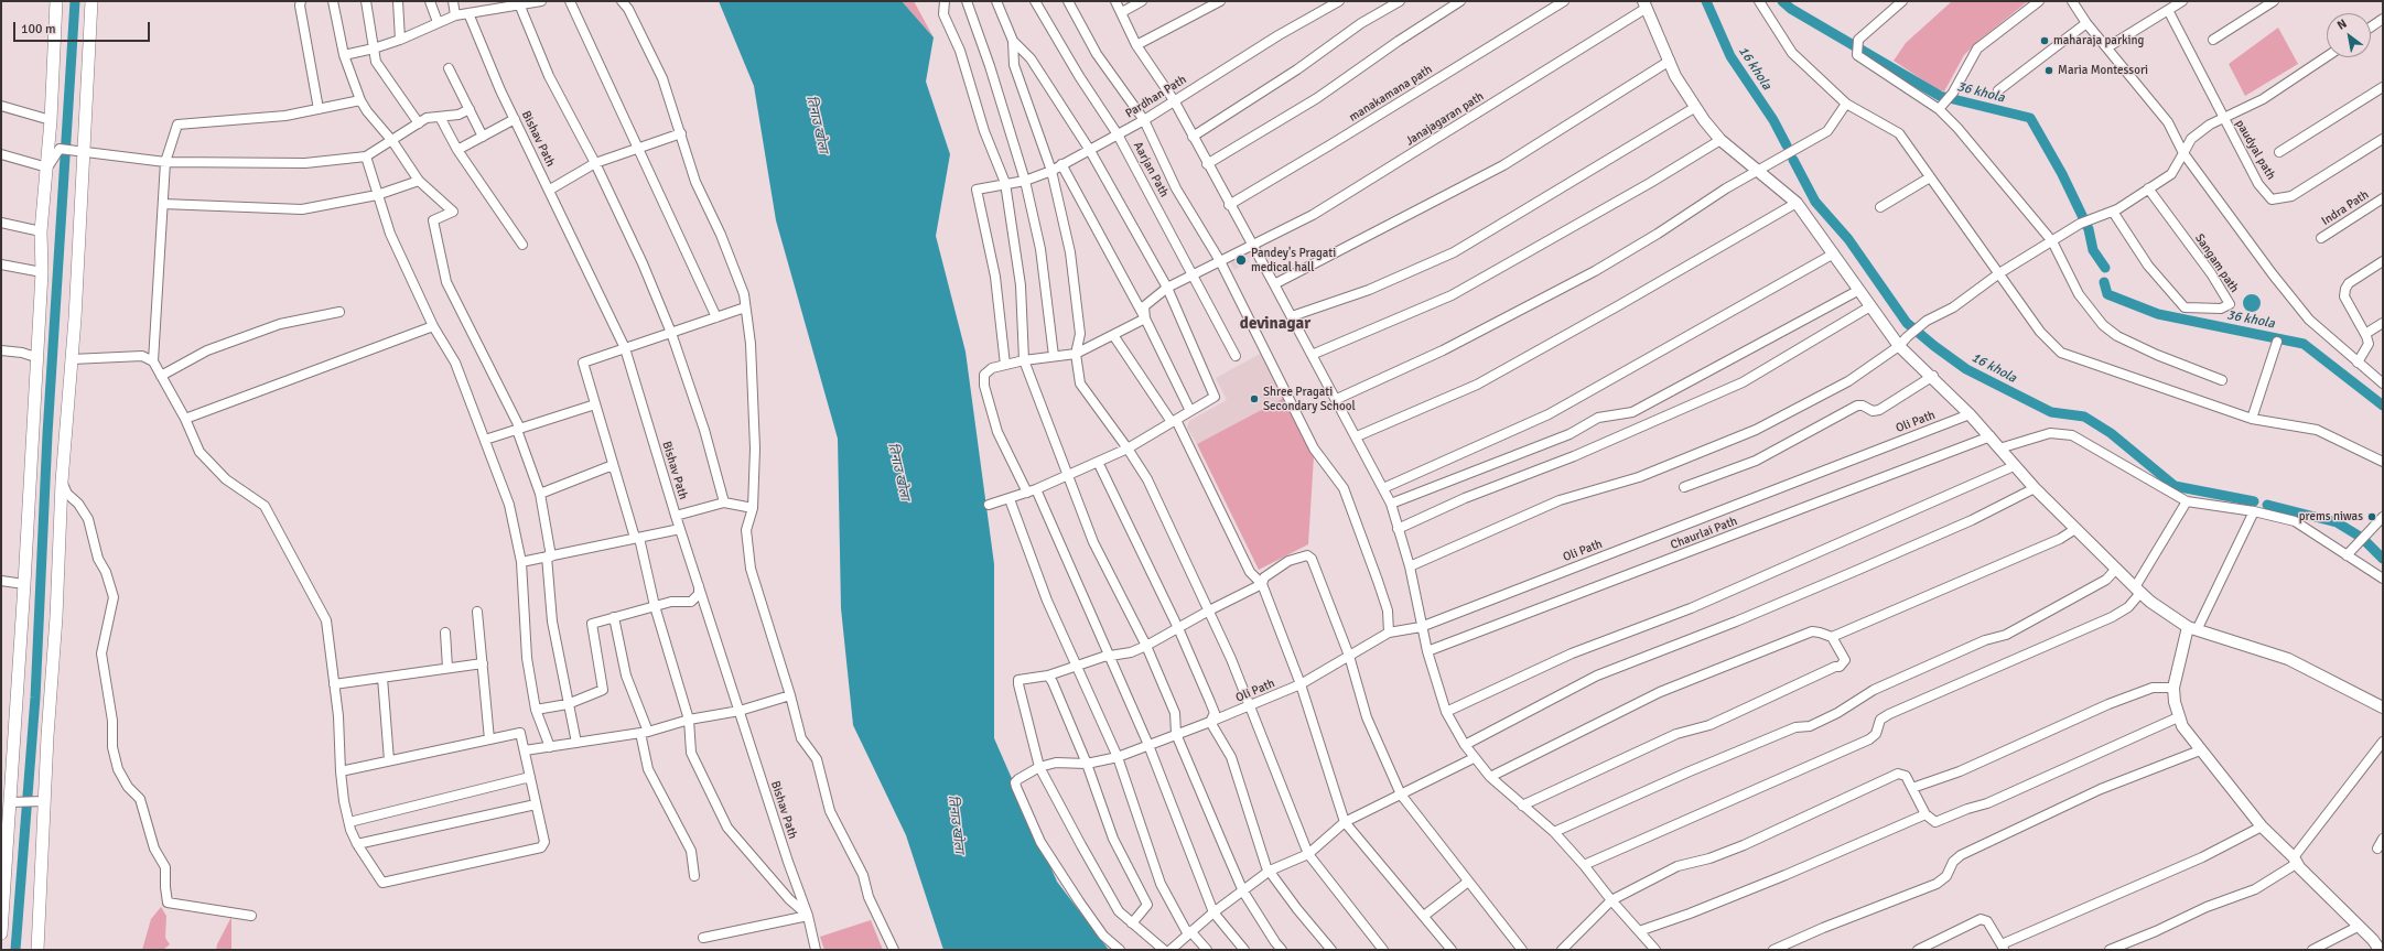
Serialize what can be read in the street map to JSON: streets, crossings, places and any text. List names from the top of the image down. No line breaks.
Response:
{"streets":{"street":["manakamana path","Pardhan Path","Janajagaran path","Bishav Path","paudyal path","Aarjan Path","Indra Path","Sangam path","Oli Path","Chaurlai Path"]},"crossings":[["Pardhan Path","Aarjan Path"],["Janajagaran path","Aarjan Path"]],"districts":["devinagar"],"water":["16 khola","36 khola","तिनाउ खोला"],"places":["maharaja parking","Maria Montessori","Pandey's Pragati medical hall","Shree Pragati Secondary School","prems niwas"],"scale_bar":"100 m","north":"top left"}
